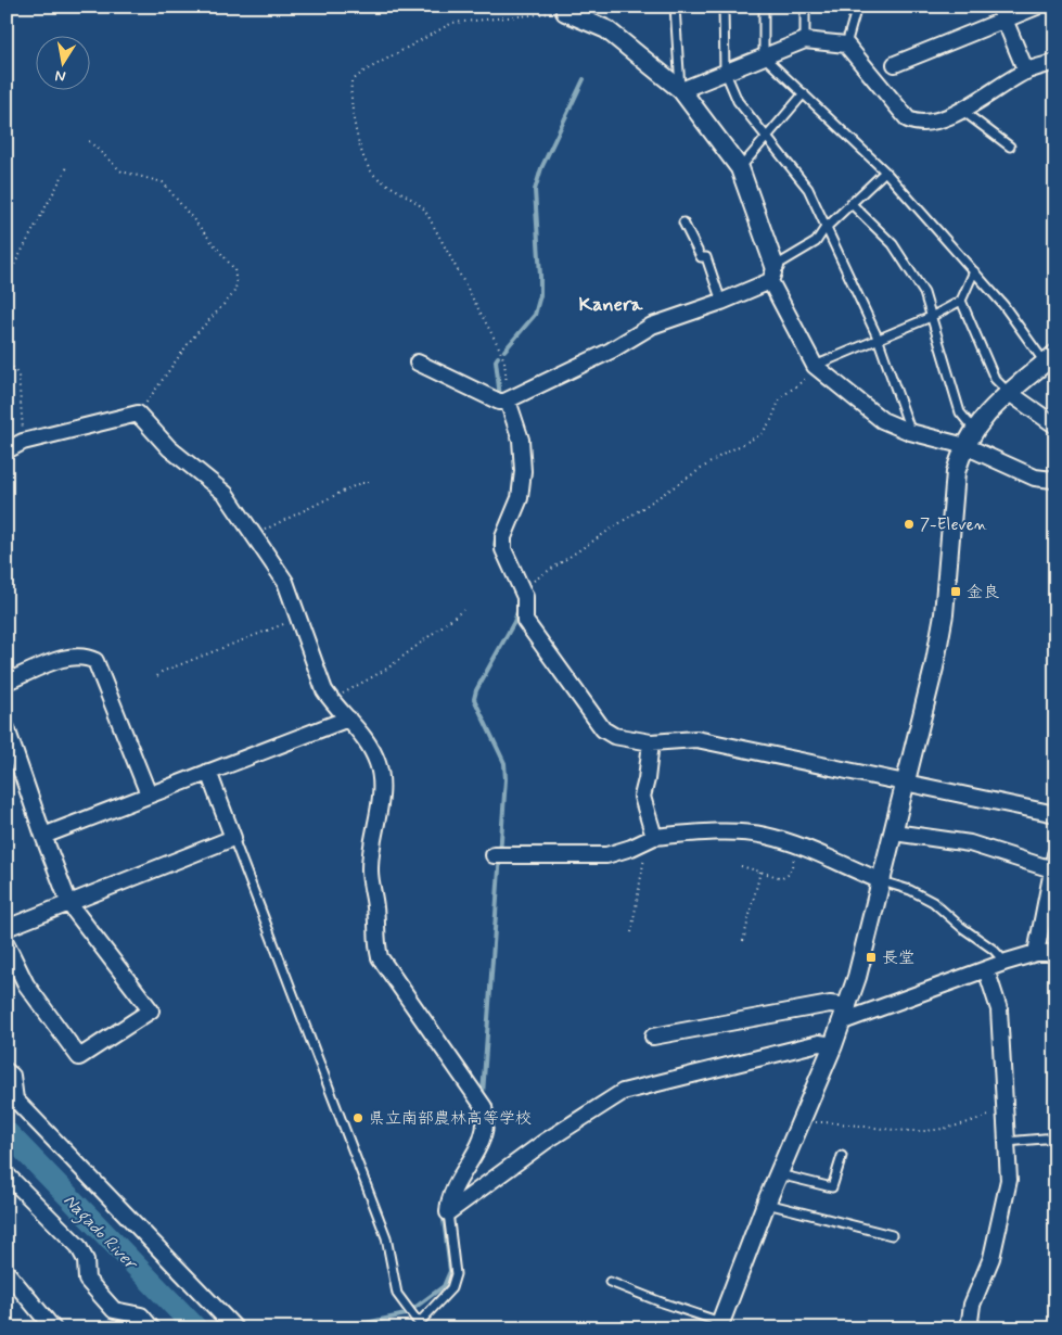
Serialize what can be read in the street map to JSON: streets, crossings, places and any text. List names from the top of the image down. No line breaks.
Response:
{"districts":["Kanera"],"water":["Nagado River"],"places":{"other":["7-Eleven","県立南部農林高等学校"],"transit":["金良","長堂"]},"north":"bottom"}
